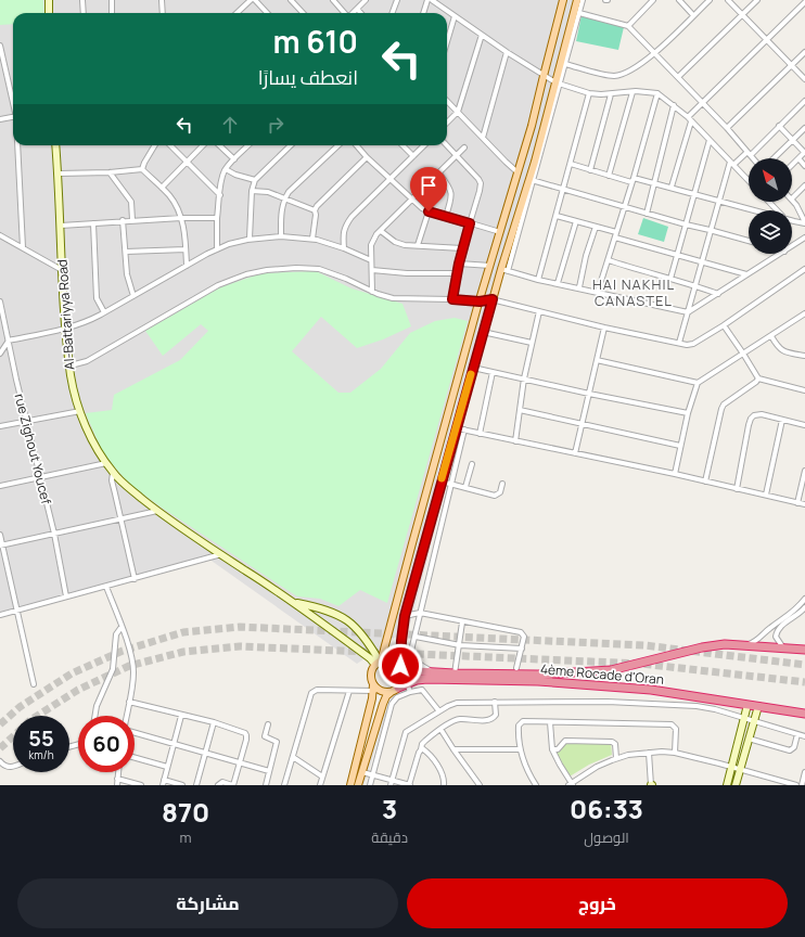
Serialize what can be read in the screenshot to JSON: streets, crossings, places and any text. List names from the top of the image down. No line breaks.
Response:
{"streets":{"highway":["4ème Rocade d'Oran"],"main road":["Al-Battariyya Road"],"street":["rue Zighout Youcef"]},"crossings":[["Al-Battariyya Road","4ème Rocade d'Oran"]],"districts":["HAI NAKHIL CANASTEL"],"north":"top left","page":{"turn":["610 m","انعطف يسارًا"],"speed":"55 km/h","limit":"60","eta":["06:33","الوصول","3","دقيقة","870","m"],"buttons":["خروج","مشاركة"]}}
